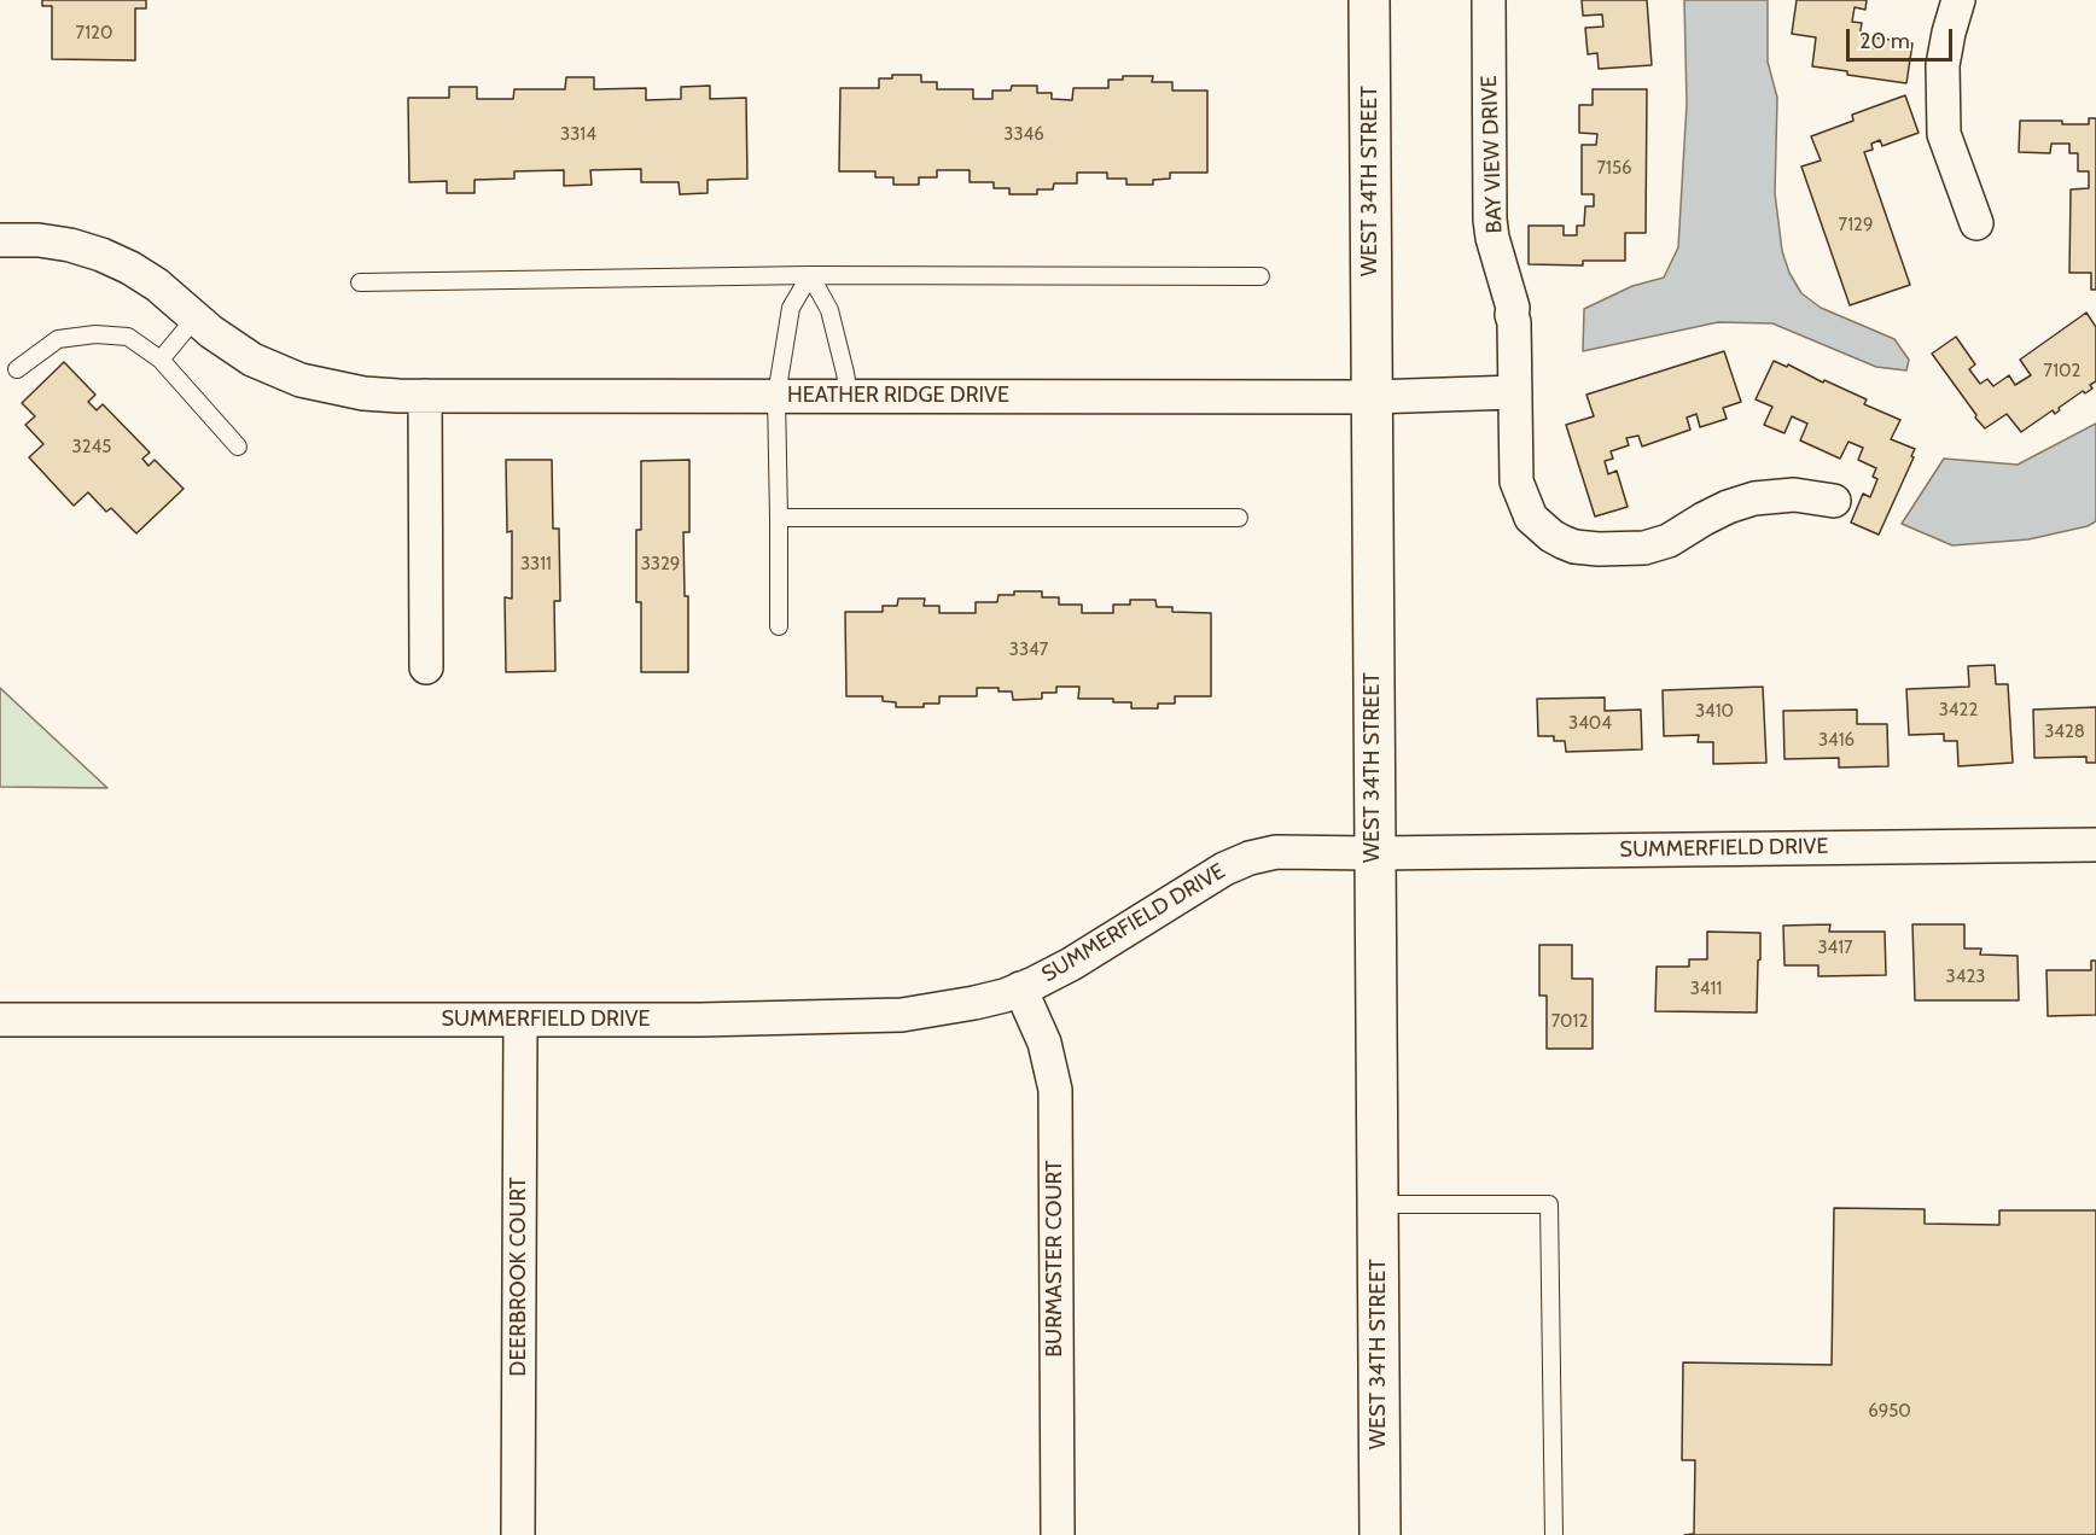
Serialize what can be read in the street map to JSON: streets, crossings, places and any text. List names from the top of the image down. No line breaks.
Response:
{"streets":{"street":["BAY VIEW DRIVE","WEST 34TH STREET","HEATHER RIDGE DRIVE","SUMMERFIELD DRIVE","BURMASTER COURT","DEERBROOK COURT"]},"crossings":[["WEST 34TH STREET","HEATHER RIDGE DRIVE"],["WEST 34TH STREET","SUMMERFIELD DRIVE"],["SUMMERFIELD DRIVE","BURMASTER COURT"],["SUMMERFIELD DRIVE","DEERBROOK COURT"]],"house_numbers":["7120","3314","3346","7156","7129","7102","3245","3311","3329","3347","3422","3410","3404","3428","3416","3417","3423","3411","7012","6950"],"scale_bar":"20 m"}
